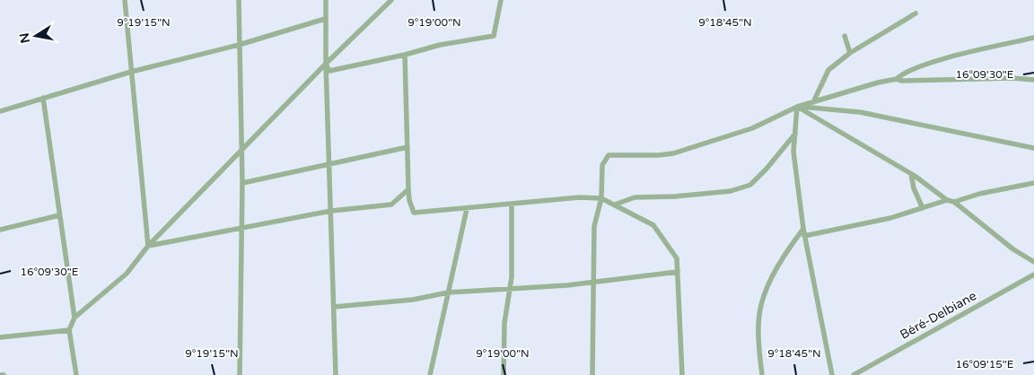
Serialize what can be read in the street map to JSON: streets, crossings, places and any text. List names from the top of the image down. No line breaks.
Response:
{"streets":{"street":["Béré-Delbiane"]},"north":"left","coordinates":["9°19'15\"N","9°19'00\"N","9°18'45\"N","16°09'30\"E","16°09'15\"E"]}
